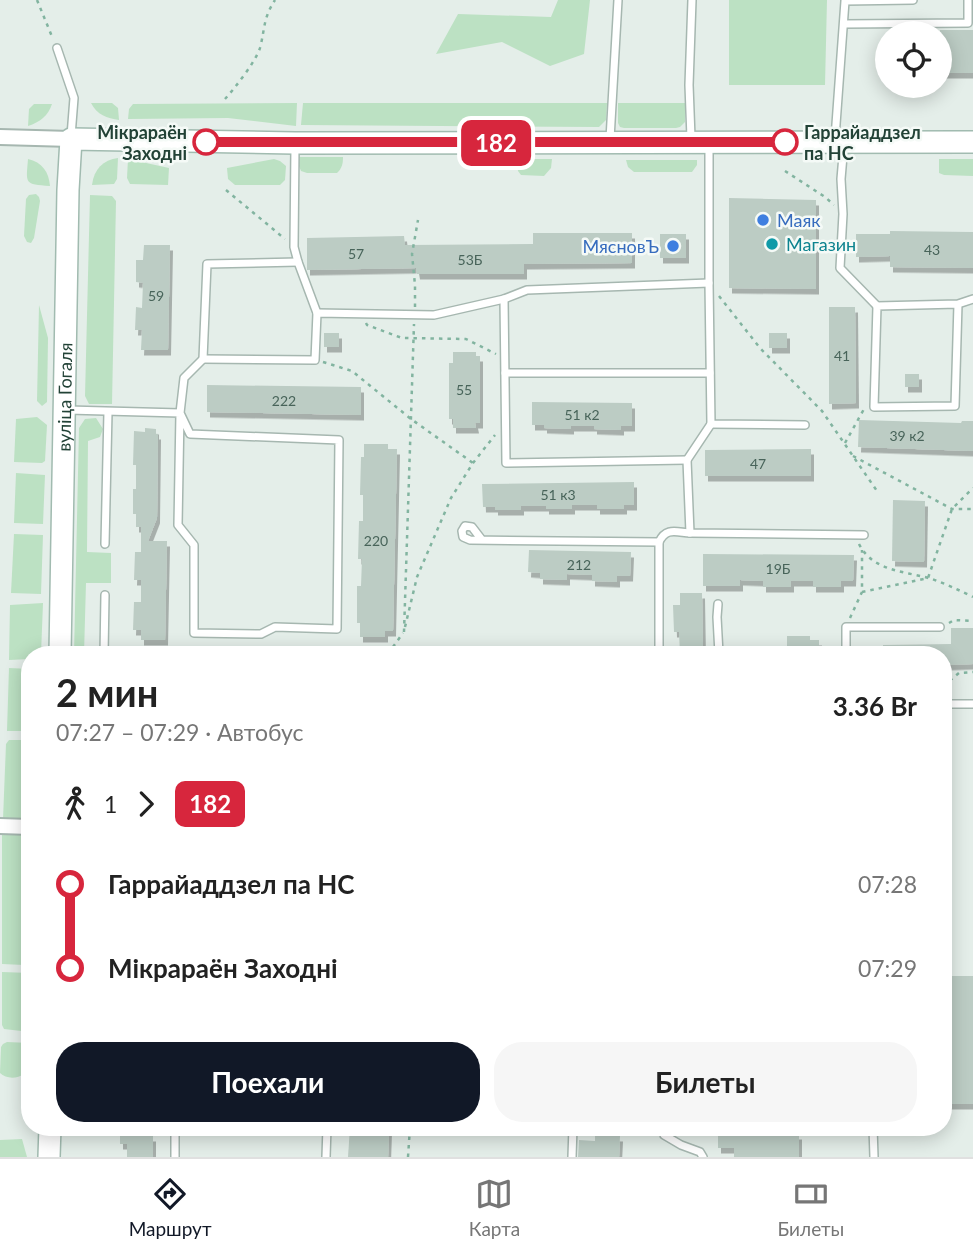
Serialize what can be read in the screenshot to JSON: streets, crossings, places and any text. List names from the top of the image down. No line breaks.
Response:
{"streets":{"main road":["вуліца Гогаля"]},"places":["Мікрараён Заходні","Гаррайаддзел па НС","Маяк","Магазин","МясновЪ"],"lines":["bus line 182"],"house_numbers":["43","57","53Б","59","41","55","222","51 к2","39 к2","47","51 к3","220","212","19Б"],"page":{"on_map":"182","heading":["2 мин","07:27 – 07:29 · Автобус","3.36 Br"],"legs":["1","182"],"list":[{"name":"Гаррайаддзел па НС","value":"07:28"},{"name":"Мікрараён Заходні","value":"07:29"}],"buttons":["Поехали","Билеты"],"tabs":["Маршрут","Карта","Билеты"]}}
